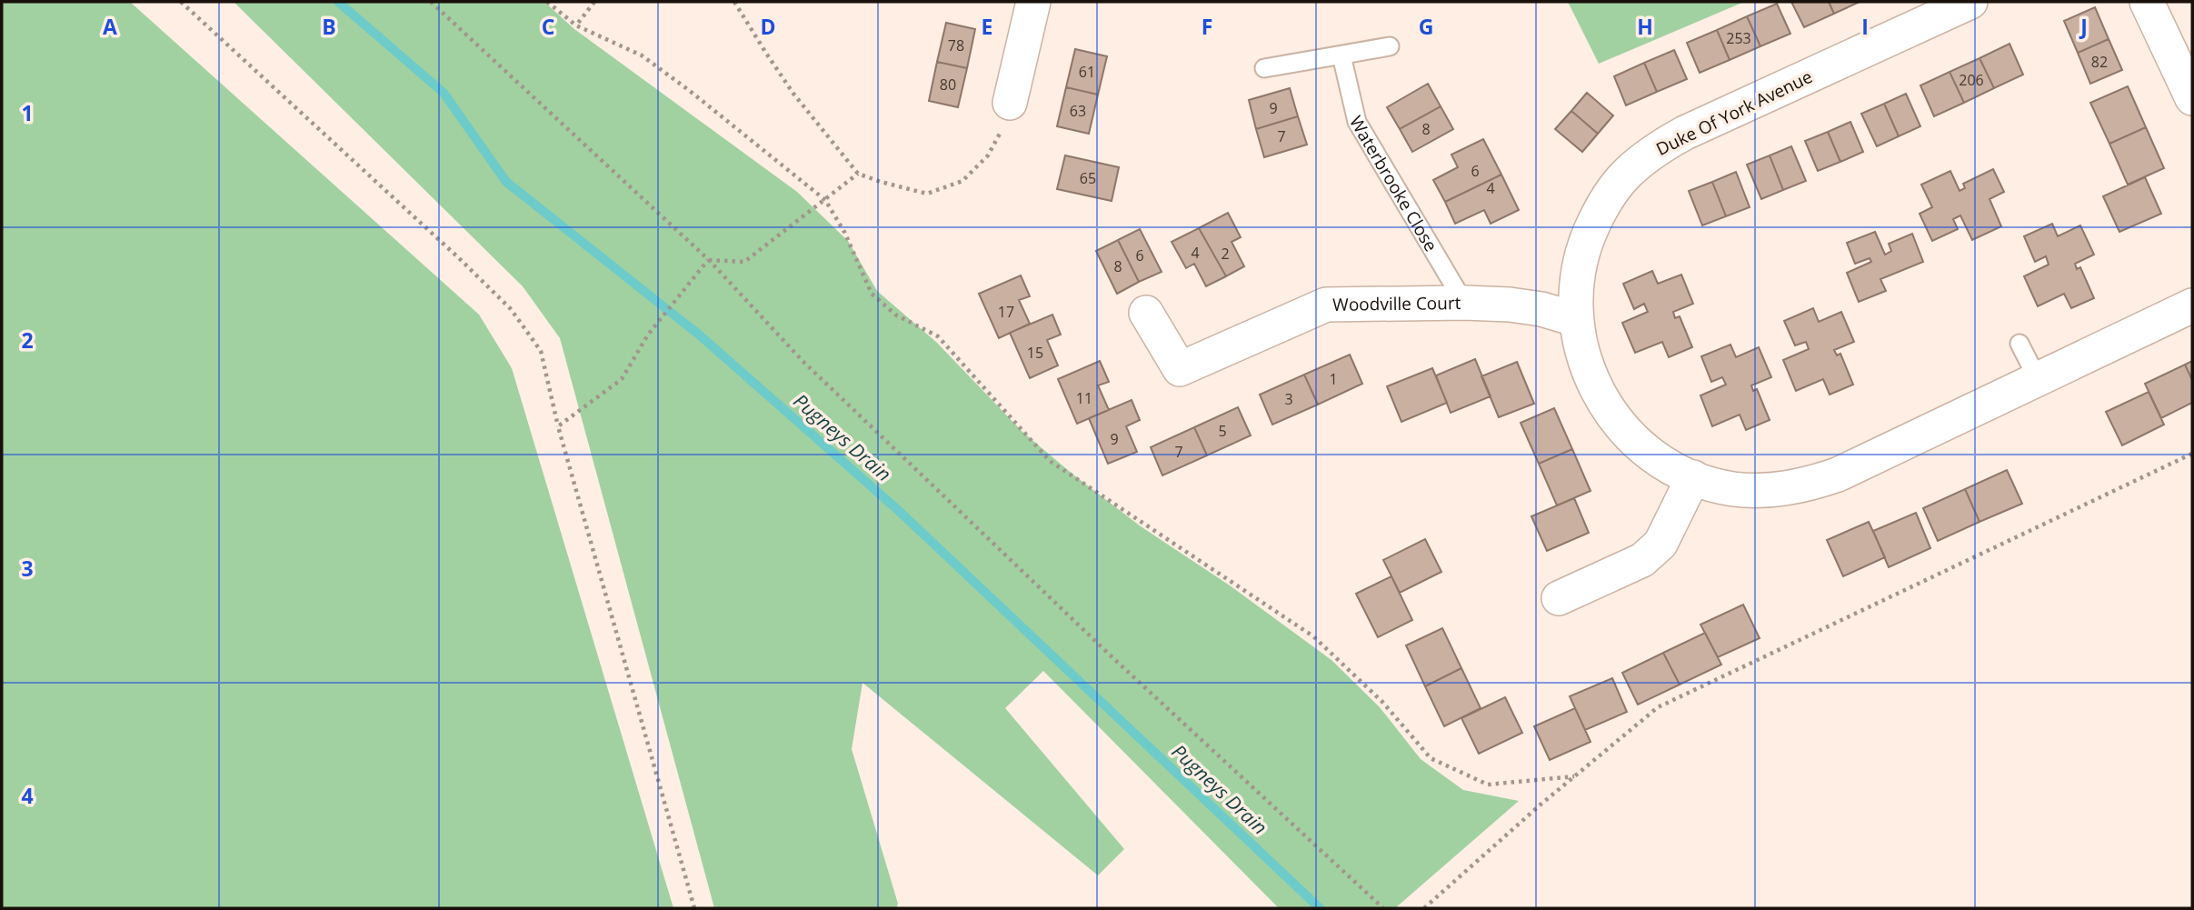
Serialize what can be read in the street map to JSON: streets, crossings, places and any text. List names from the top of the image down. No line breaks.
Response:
{"streets":{"street":["Duke Of York Avenue","Woodville Court"],"lane":["Waterbrooke Close"]},"crossings":[["Duke Of York Avenue","Woodville Court"],["Waterbrooke Close","Woodville Court"]],"water":["Pugneys Drain"],"house_numbers":["253","78","82","61","206","80","9","63","8","7","6","65","4","4","2","6","8","17","15","1","11","3","5","9","7"],"grid":{"columns":["A","B","C","D","E","F","G","H","I","J"],"rows":["1","2","3","4"]}}
